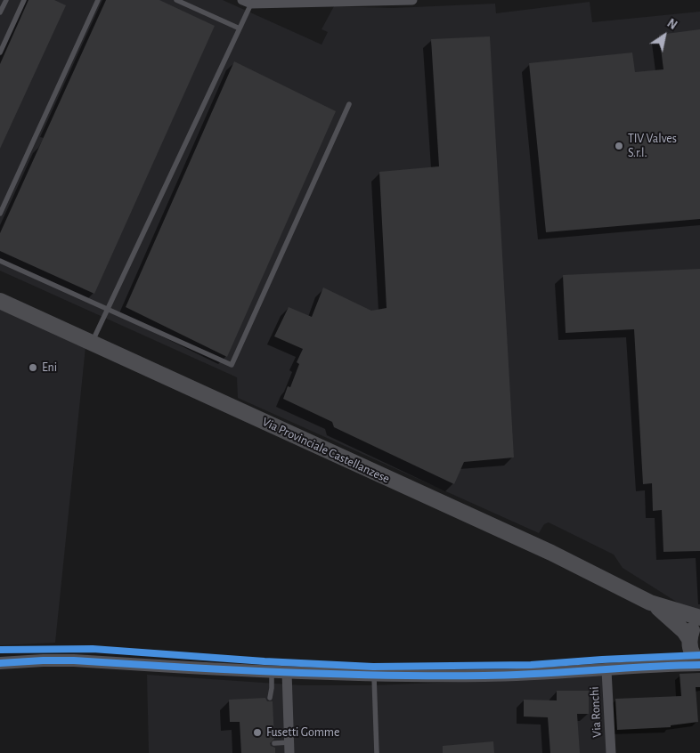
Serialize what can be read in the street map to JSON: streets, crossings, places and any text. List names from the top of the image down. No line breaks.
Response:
{"streets":{"main road":["Via Provinciale Castellanzese"],"street":["Via Ronchi"]},"places":["TIV Valves S.r.l.","Eni","Fusetti Gomme"],"north":"top right"}
